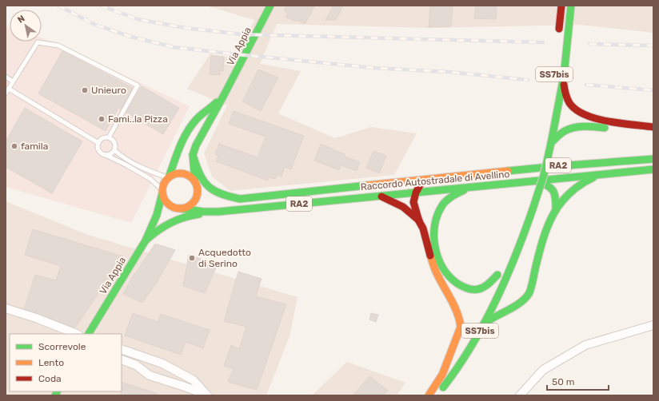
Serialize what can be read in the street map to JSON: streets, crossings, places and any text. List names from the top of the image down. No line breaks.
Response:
{"streets":{"main road":["Via Appia","SS7bis","RA2","Raccordo Autostradale di Avellino"]},"places":["Unieuro","Fami..la Pizza","famila","Acquedotto di Serino"],"legend":["Scorrevole","Lento","Coda"],"scale_bar":"50 m","north":"top left"}
